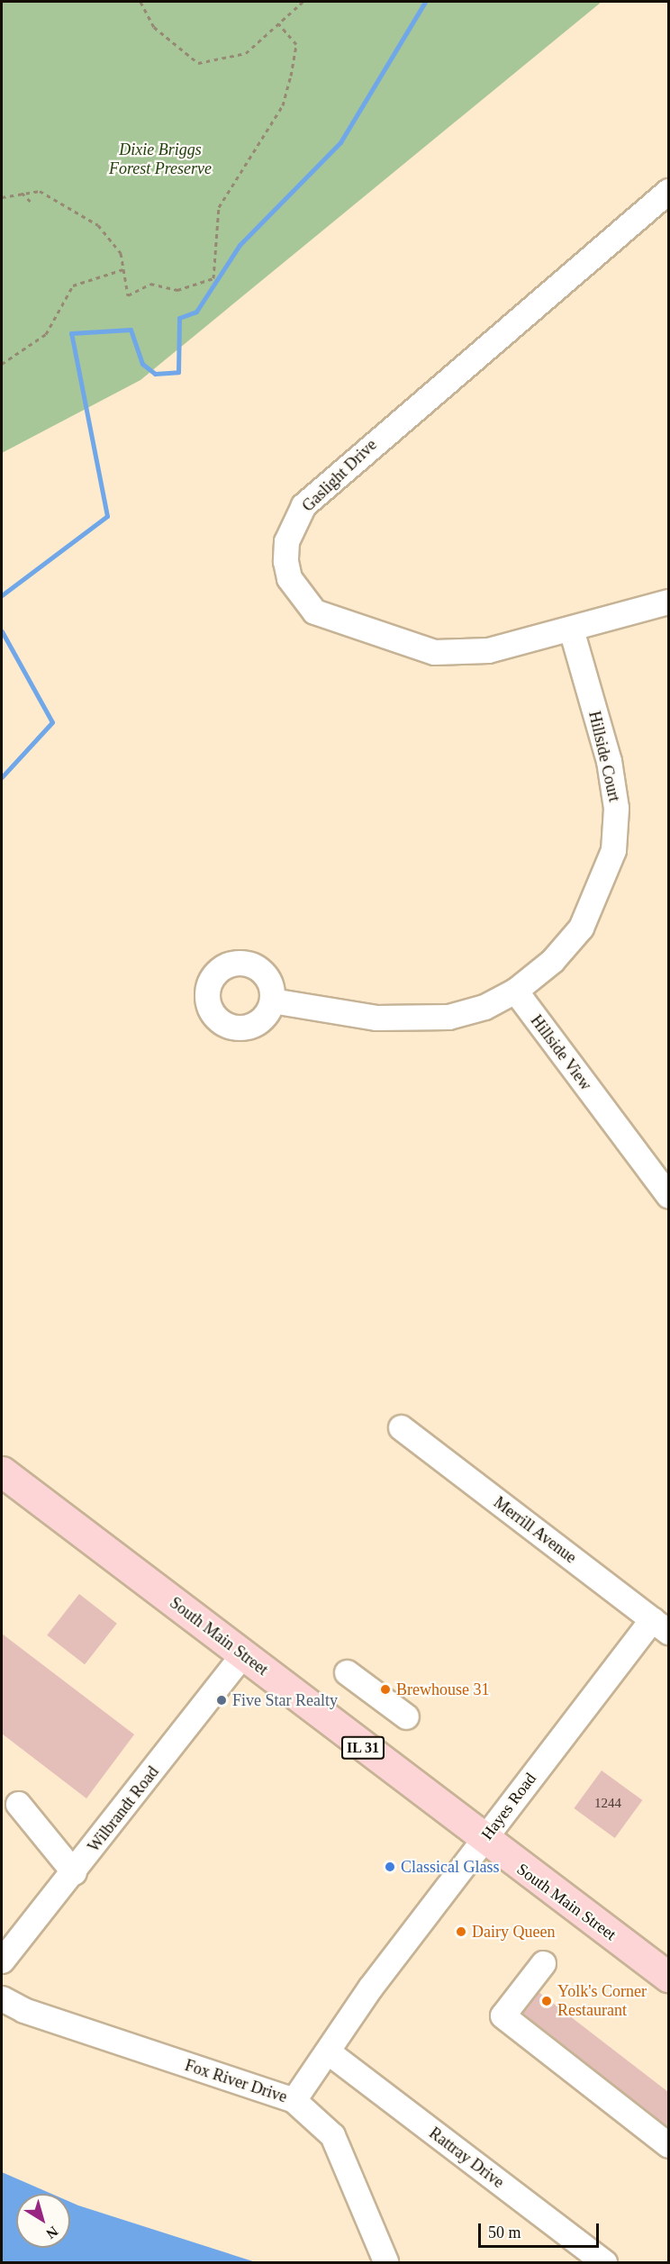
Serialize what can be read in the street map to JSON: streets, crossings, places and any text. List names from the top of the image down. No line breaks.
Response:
{"streets":{"main road":["South Main Street","IL 31"],"street":["Gaslight Drive","Hillside Court","Hillside View","Merrill Avenue","Hayes Road","Wilbrandt Road","Fox River Drive","Rattray Drive"]},"crossings":[["Gaslight Drive","Hillside Court"],["Hillside Court","Hillside View"],["Merrill Avenue","Hayes Road"],["South Main Street","Hayes Road"],["South Main Street","Wilbrandt Road"],["Hayes Road","Fox River Drive"],["Hayes Road","Rattray Drive"]],"parks":["Dixie Briggs Forest Preserve"],"places":["Brewhouse 31","Five Star Realty","Classical Glass","Dairy Queen","Yolk's Corner Restaurant"],"house_numbers":["1244"],"scale_bar":"50 m","north":"bottom right"}
